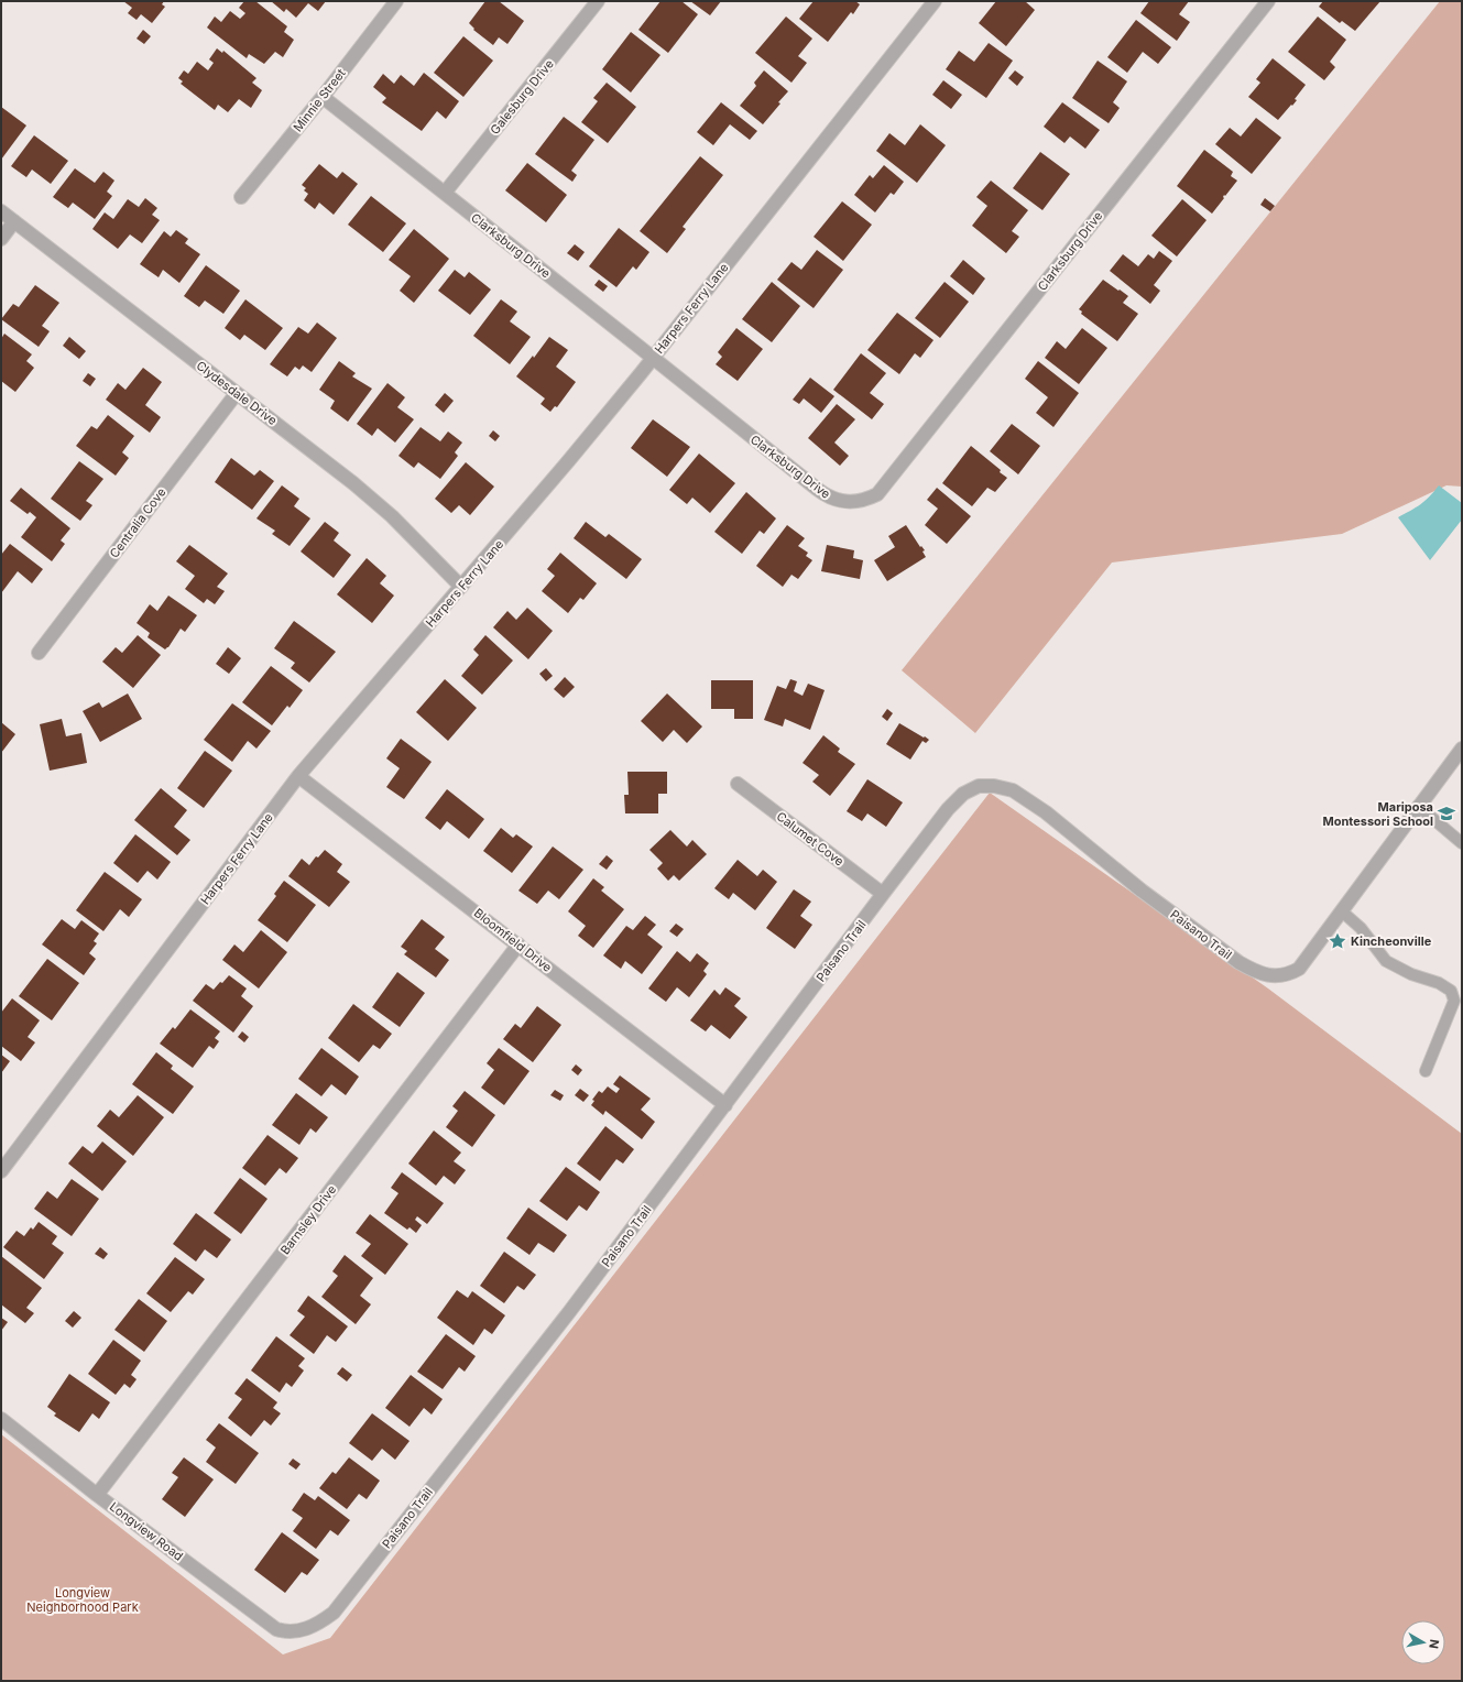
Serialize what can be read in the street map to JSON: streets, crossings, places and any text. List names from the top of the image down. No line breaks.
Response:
{"streets":{"street":["Galesburg Drive","Minnie Street","Clarksburg Drive","Harpers Ferry Lane","Clydesdale Drive","Centralia Cove","Calumet Cove","Paisano Trail","Bloomfield Drive","Barnsley Drive","Longview Road"]},"crossings":[["Galesburg Drive","Clarksburg Drive"],["Minnie Street","Clarksburg Drive"],["Clarksburg Drive","Harpers Ferry Lane"],["Harpers Ferry Lane","Clydesdale Drive"],["Harpers Ferry Lane","Bloomfield Drive"],["Clydesdale Drive","Centralia Cove"],["Calumet Cove","Paisano Trail"],["Paisano Trail","Bloomfield Drive"],["Paisano Trail","Longview Road"],["Bloomfield Drive","Barnsley Drive"],["Barnsley Drive","Longview Road"]],"parks":["Longview Neighborhood Park"],"places":{"school or university":["Mariposa Montessori School"],"place":["Kincheonville"]},"north":"right"}
